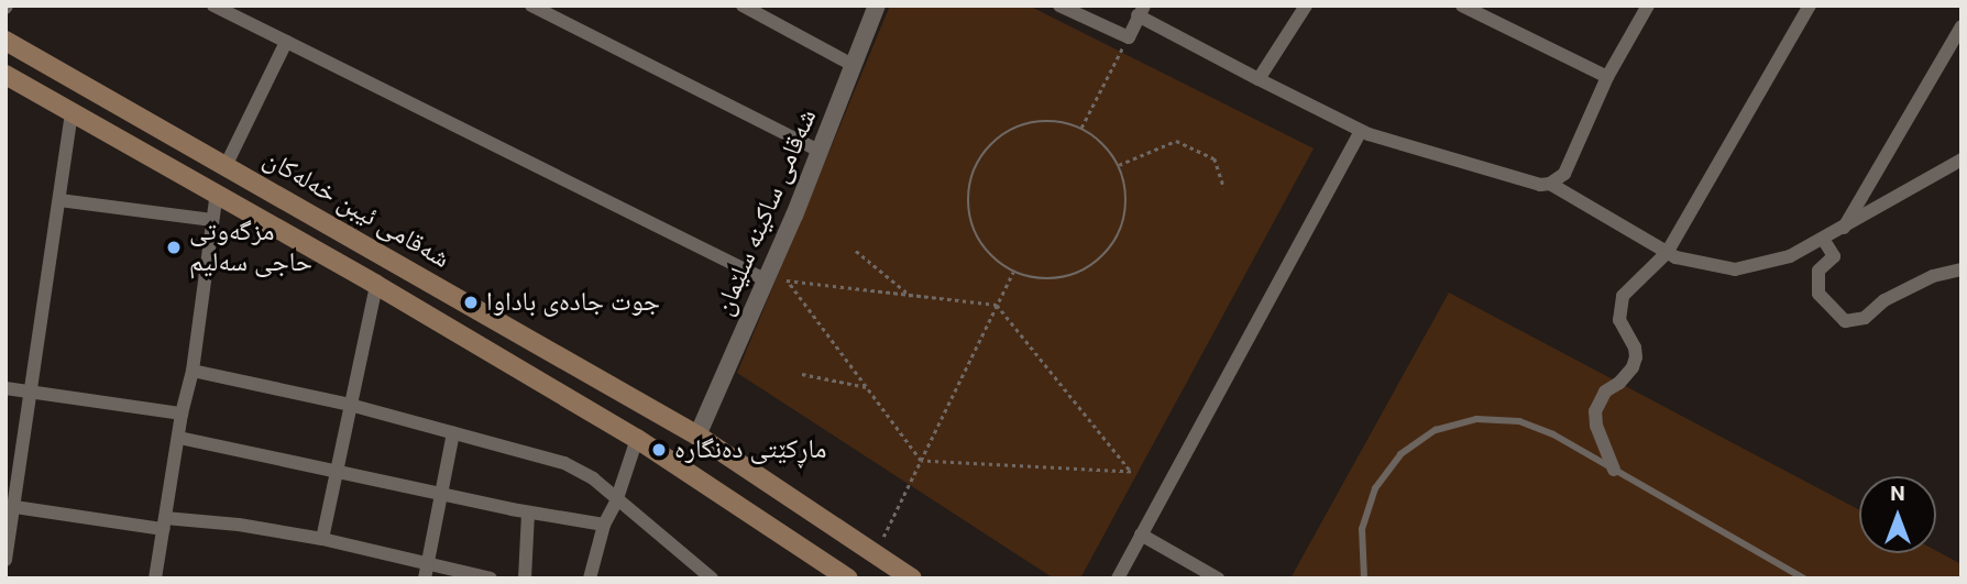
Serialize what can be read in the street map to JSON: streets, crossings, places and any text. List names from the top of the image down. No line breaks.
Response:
{"streets":{"main road":["شەقامی ئیبن خەلەکان"],"street":["شەقامی ساکینە سلێمان"]},"crossings":[["شەقامی ئیبن خەلەکان","شەقامی ساکینە سلێمان"]],"places":["مزگەوتی حاجی سەلیم","جوت جادەی باداوا","ماڕكێتی دەنگارە"],"north":"top"}
